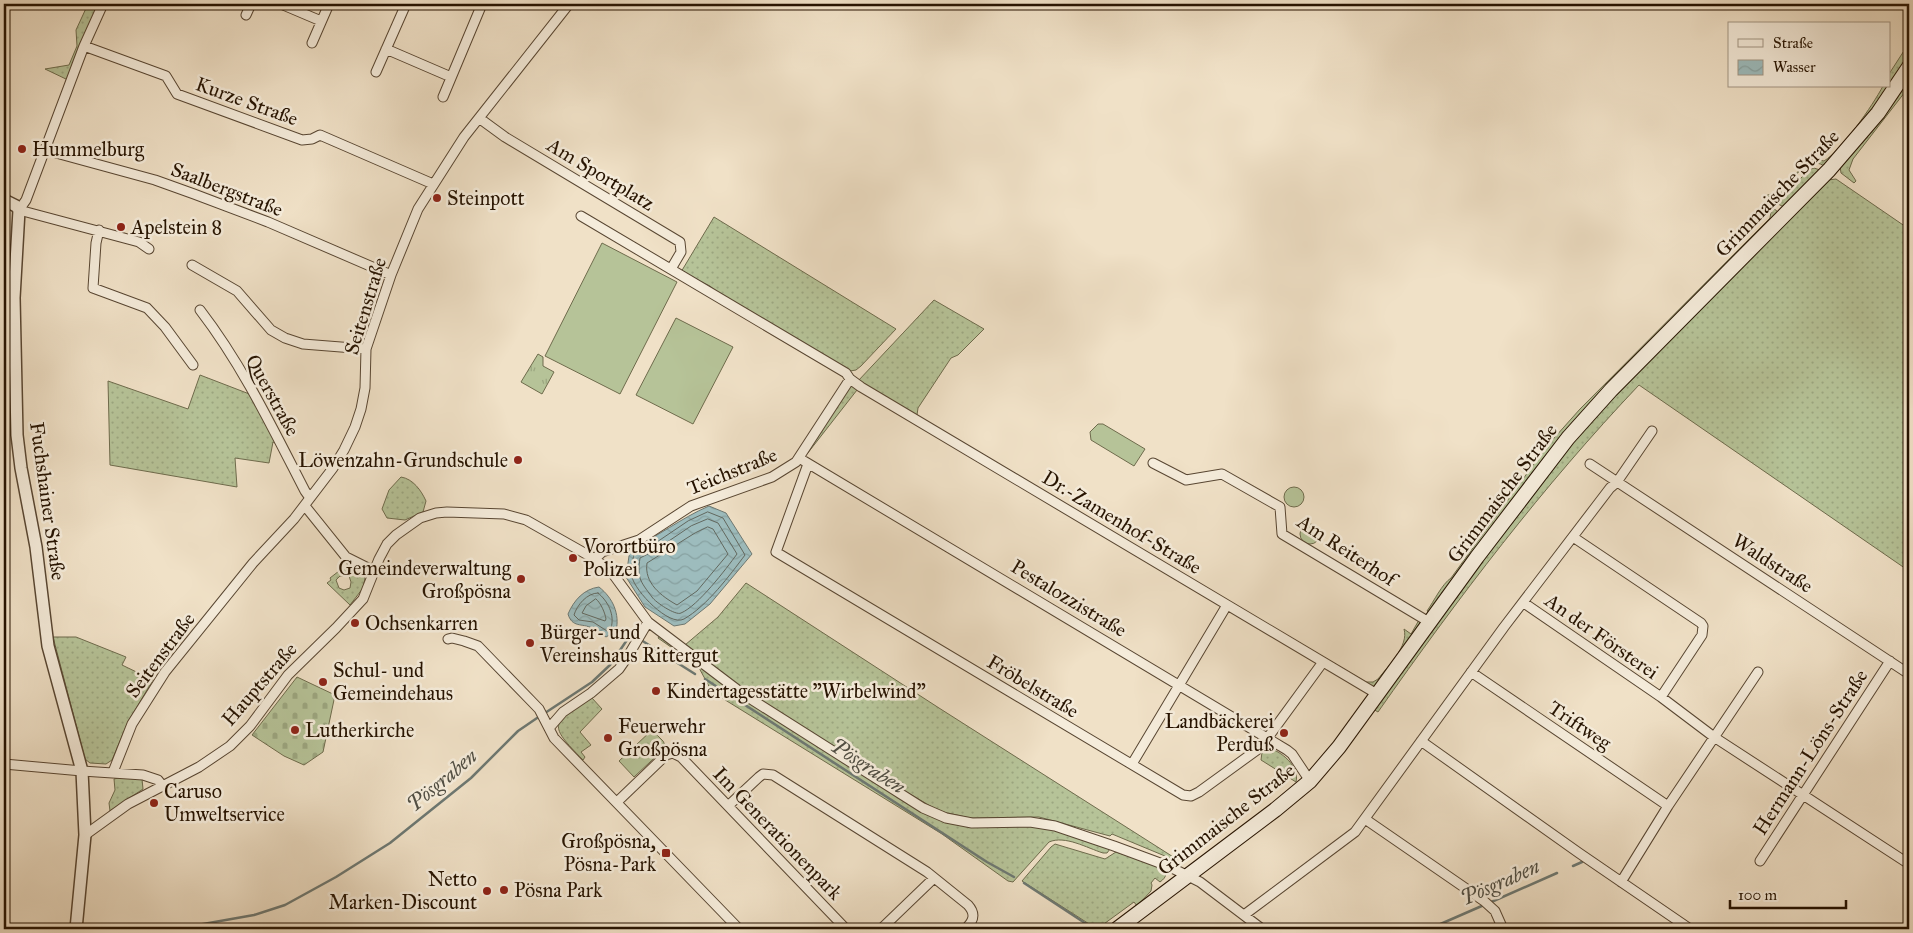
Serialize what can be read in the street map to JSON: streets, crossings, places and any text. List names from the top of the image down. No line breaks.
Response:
{"streets":{"main road":["Grimmaische Straße"],"street":["Kurze Straße","Am Sportplatz","Saalbergstraße","Seitenstraße","Querstraße","Teichstraße","Fuchshainer Straße","Dr.-Zamenhof-Straße","Am Reiterhof","Waldstraße","Pestalozzistraße","An der Försterei","Hauptstraße","Fröbelstraße","Triftweg","Hermann-Löns-Straße","Im Generationenpark"]},"crossings":[["Kurze Straße","Seitenstraße"],["Kurze Straße","Fuchshainer Straße"],["Am Sportplatz","Seitenstraße"],["Saalbergstraße","Seitenstraße"],["Saalbergstraße","Fuchshainer Straße"],["Grimmaische Straße","Dr.-Zamenhof-Straße"],["Grimmaische Straße","Am Reiterhof"],["Grimmaische Straße","Pestalozzistraße"],["Grimmaische Straße","Hauptstraße"],["Seitenstraße","Querstraße"],["Querstraße","Hauptstraße"],["Teichstraße","Dr.-Zamenhof-Straße"],["Teichstraße","Pestalozzistraße"],["Teichstraße","Hauptstraße"],["Fuchshainer Straße","Hauptstraße"],["Dr.-Zamenhof-Straße","Fröbelstraße"],["Waldstraße","An der Försterei"],["Waldstraße","Hermann-Löns-Straße"],["Pestalozzistraße","Fröbelstraße"],["An der Försterei","Triftweg"],["An der Försterei","Hermann-Löns-Straße"]],"water":["Pösgraben"],"places":{"other":["Hummelburg","Steinpott","Apelstein 8","Löwenzahn-Grundschule","Vorortbüro Polizei","Gemeindeverwaltung Großpösna","Ochsenkarren","Bürger- und Vereinshaus Rittergut","Schul- und Gemeindehaus","Kindertagesstätte \"Wirbelwind\"","Lutherkirche","Landbäckerei Perduß","Feuerwehr Großpösna","Caruso Umweltservice","Pösna Park","Netto Marken-Discount"],"transit":["Großpösna, Pösna-Park"]},"legend":["Straße","Wasser"],"scale_bar":"100 m"}
